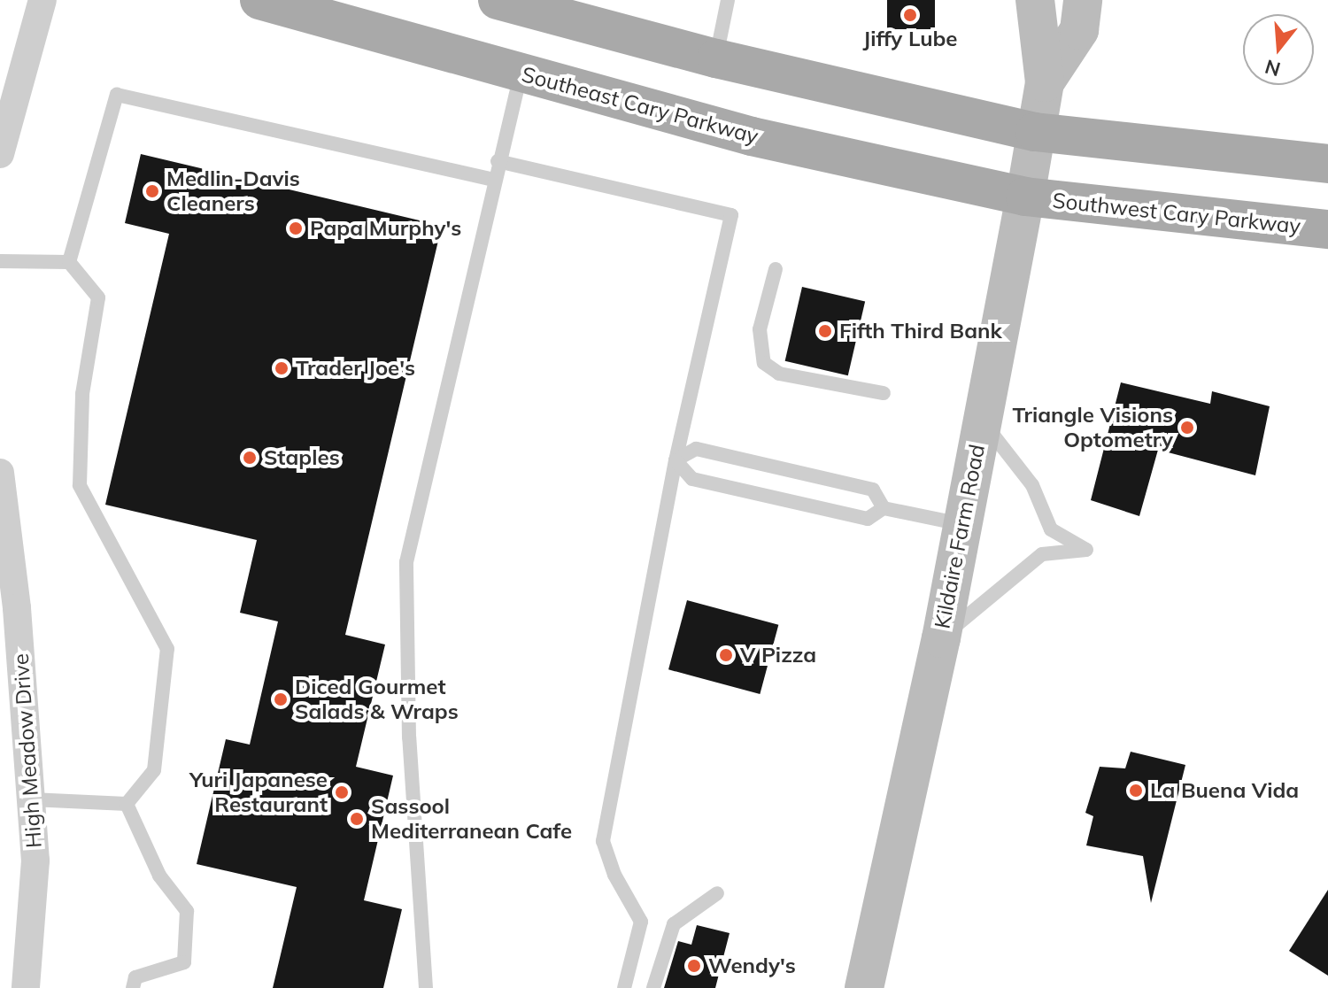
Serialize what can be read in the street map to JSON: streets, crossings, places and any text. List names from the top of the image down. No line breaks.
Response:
{"streets":{"main road":["Southeast Cary Parkway","Southwest Cary Parkway","Kildaire Farm Road"],"street":["High Meadow Drive"]},"crossings":[["Southeast Cary Parkway","Southwest Cary Parkway"],["Southeast Cary Parkway","Kildaire Farm Road"],["Southwest Cary Parkway","Kildaire Farm Road"]],"places":["Jiffy Lube","Medlin-Davis Cleaners","Papa Murphy's","Fifth Third Bank","Trader Joe's","Triangle Visions Optometry","Staples","V Pizza","Diced Gourmet Salads & Wraps","La Buena Vida","Yuri Japanese Restaurant","Sassool Mediterranean Cafe","Wendy's"],"north":"bottom"}
